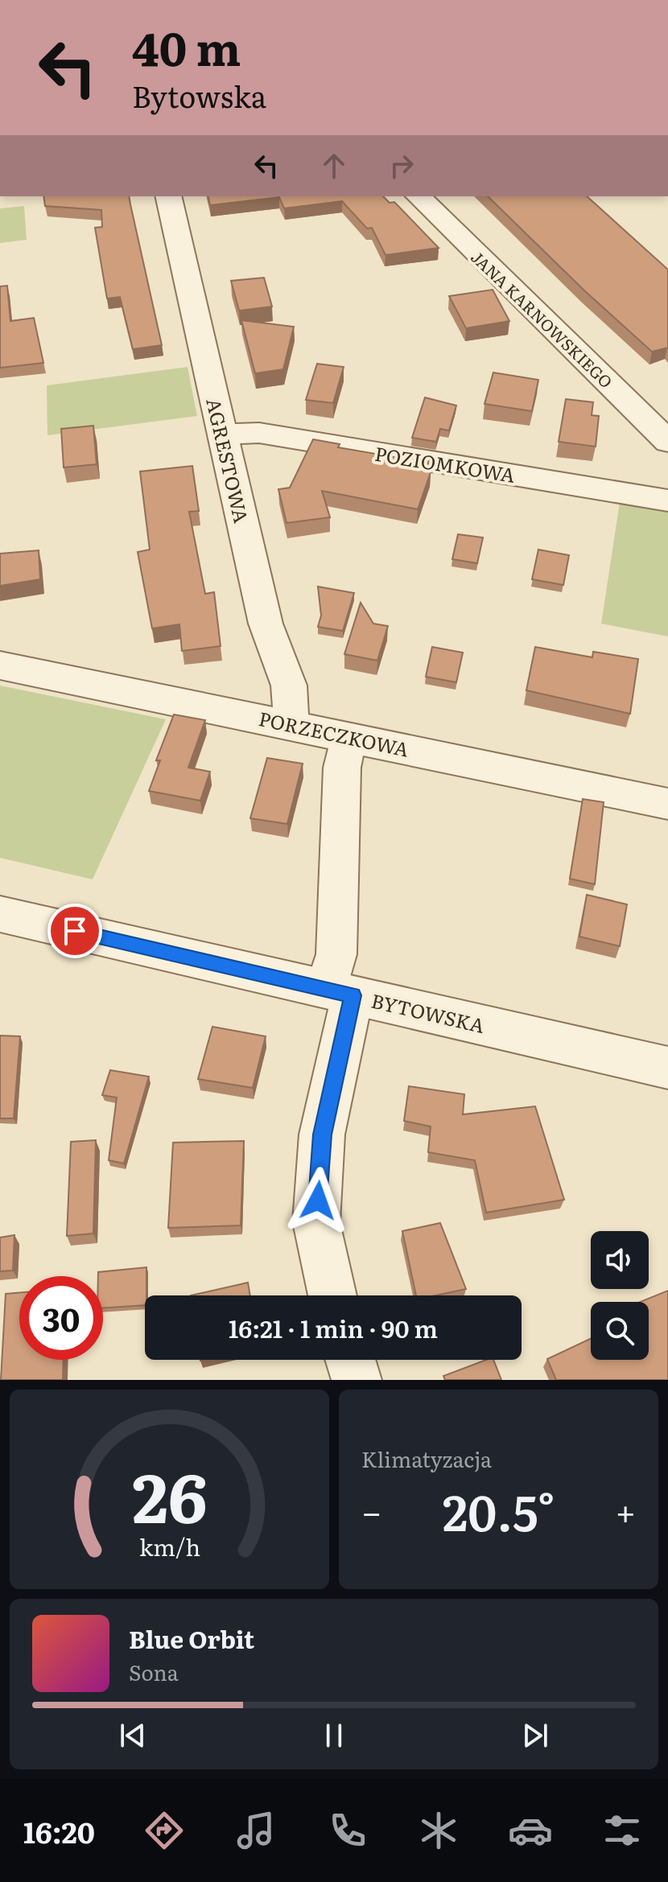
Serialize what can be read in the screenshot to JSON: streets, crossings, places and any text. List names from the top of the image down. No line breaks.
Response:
{"streets":{"street":["JANA KARNOWSKIEGO","AGRESTOWA","POZIOMKOWA","PORZECZKOWA","BYTOWSKA"]},"crossings":[["AGRESTOWA","POZIOMKOWA"],["AGRESTOWA","PORZECZKOWA"]],"page":{"turn":["40 m","Bytowska"],"limit":"30","trip":"16:21 · 1 min · 90 m","tile":"Klimatyzacja","heat":["−","20.5°","+"],"song":["Blue Orbit","Sona"],"tabs":"16:20","gauge":["26","km/h"]}}
